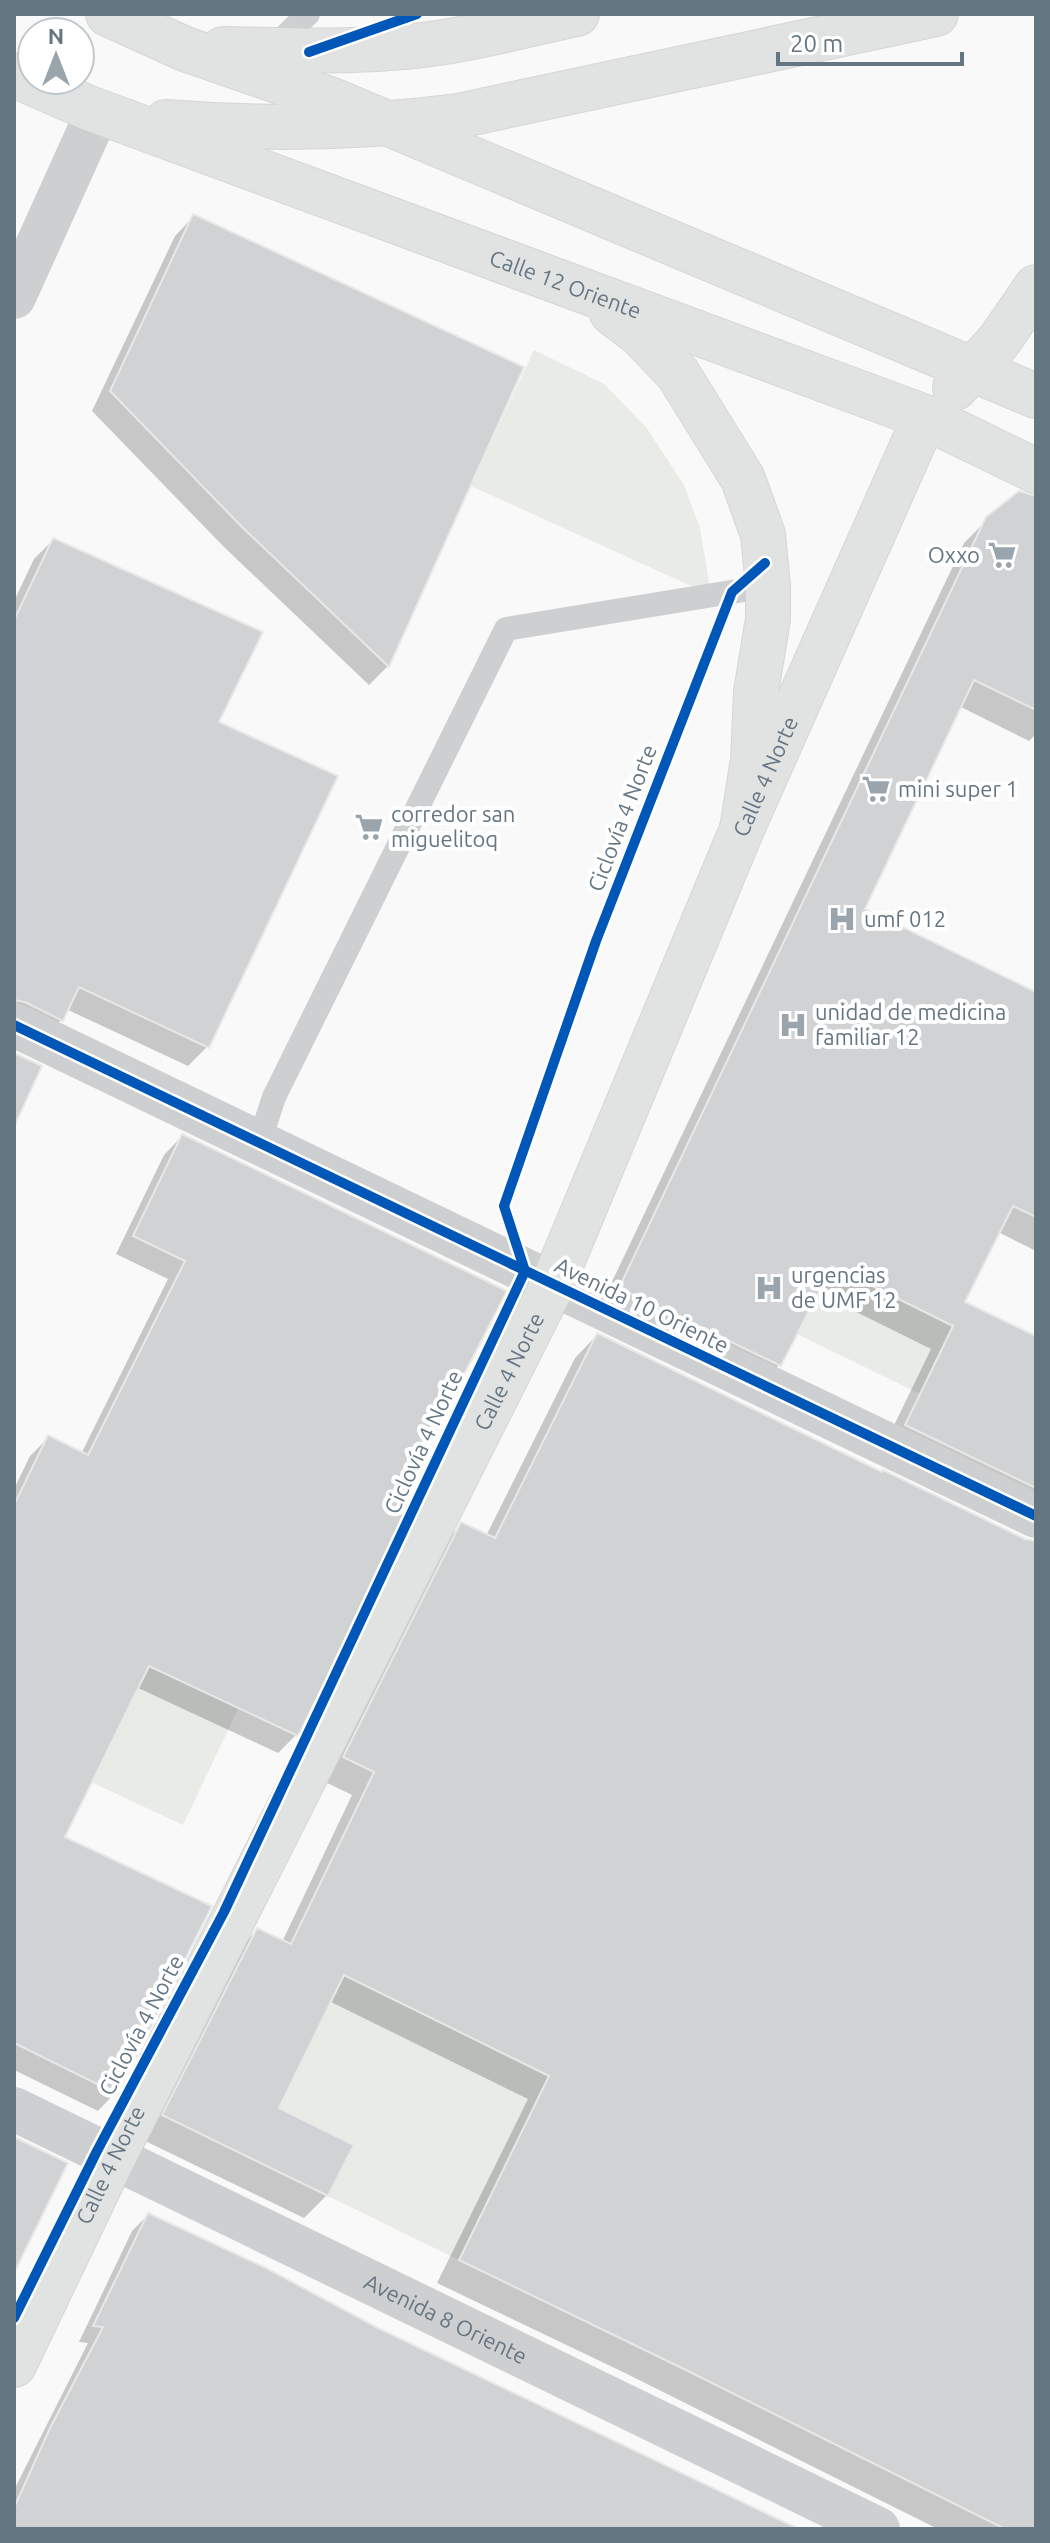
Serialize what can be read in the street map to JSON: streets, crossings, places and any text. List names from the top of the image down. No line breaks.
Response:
{"streets":{"main road":["Calle 12 Oriente","Calle 4 Norte"],"street":["Avenida 10 Oriente","Avenida 8 Oriente"],"cycle path":["Ciclovía 4 Norte"]},"crossings":[["Calle 12 Oriente","Calle 4 Norte"],["Calle 4 Norte","Avenida 10 Oriente"],["Calle 4 Norte","Avenida 8 Oriente"]],"places":{"supermarket":["Oxxo","mini super 1","corredor san miguelitoq"],"hospital":["umf 012","unidad de medicina familiar 12","urgencias de UMF 12"]},"scale_bar":"20 m","north":"top"}
